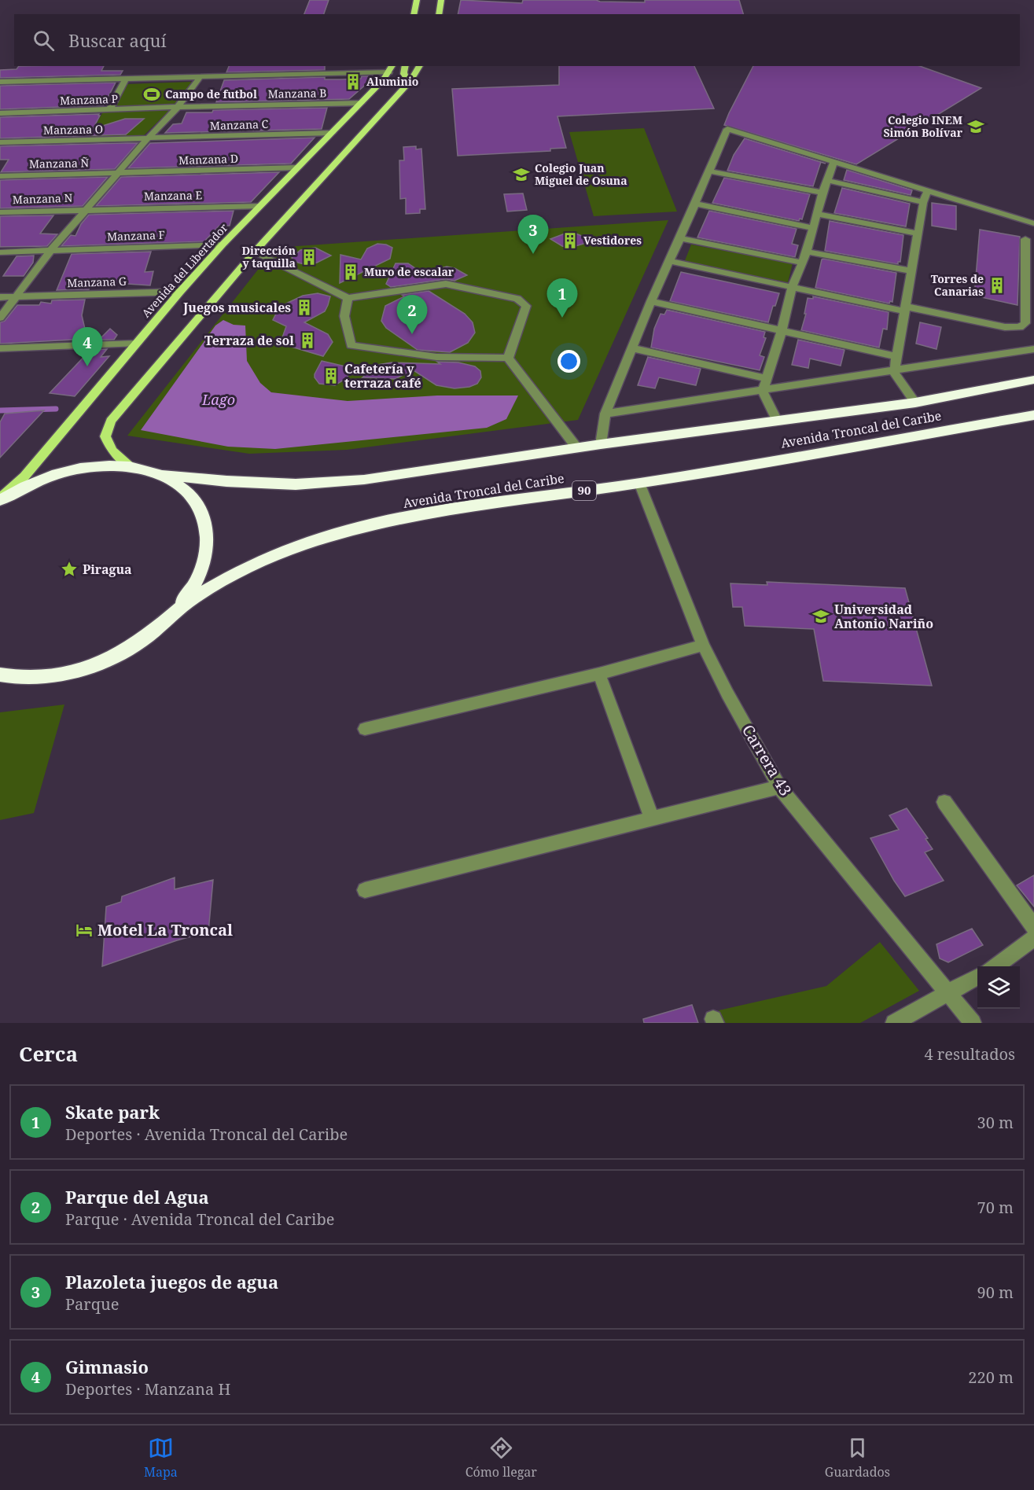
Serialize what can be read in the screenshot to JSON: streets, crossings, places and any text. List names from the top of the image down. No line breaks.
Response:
{"streets":{"highway":["Avenida Troncal del Caribe","90"],"main road":["Avenida del Libertador"],"street":["Manzana B","Manzana P","Manzana C","Manzana O","Manzana D","Manzana Ñ","Manzana E","Manzana N","Manzana F","Manzana G","Carrera 43"]},"crossings":[["Manzana B","Manzana P"],["Manzana B","Avenida del Libertador"],["Manzana C","Manzana O"],["Manzana C","Avenida del Libertador"],["Manzana D","Manzana Ñ"],["Manzana D","Avenida del Libertador"],["Manzana E","Manzana N"],["Manzana E","Avenida del Libertador"],["Manzana F","Avenida del Libertador"],["Avenida del Libertador","Manzana G"],["Avenida Troncal del Caribe","Carrera 43"]],"water":["Lago"],"places":{"building":["Aluminio","Vestidores","Dirección y taquilla","Muro de escalar","Torres de Canarias","Juegos musicales","Terraza de sol","Cafetería y terraza café"],"sports":["Campo de futbol"],"school or university":["Colegio INEM Simón Bolívar","Colegio Juan Miguel de Osuna","Universidad Antonio Nariño"],"place":["Piragua"],"hotel":["Motel La Troncal"]},"page":{"search":"Buscar aquí","pins":["3","1","2","4"],"heading":["Cerca","4 resultados"],"list":[{"mark":"1","name":"Skate park","note":"Deportes · Avenida Troncal del Caribe","value":"30 m"},{"mark":"2","name":"Parque del Agua","note":"Parque · Avenida Troncal del Caribe","value":"70 m"},{"mark":"3","name":"Plazoleta juegos de agua","note":"Parque","value":"90 m"},{"mark":"4","name":"Gimnasio","note":"Deportes · Manzana H","value":"220 m"}],"nav":["Mapa","Cómo llegar","Guardados"]}}
